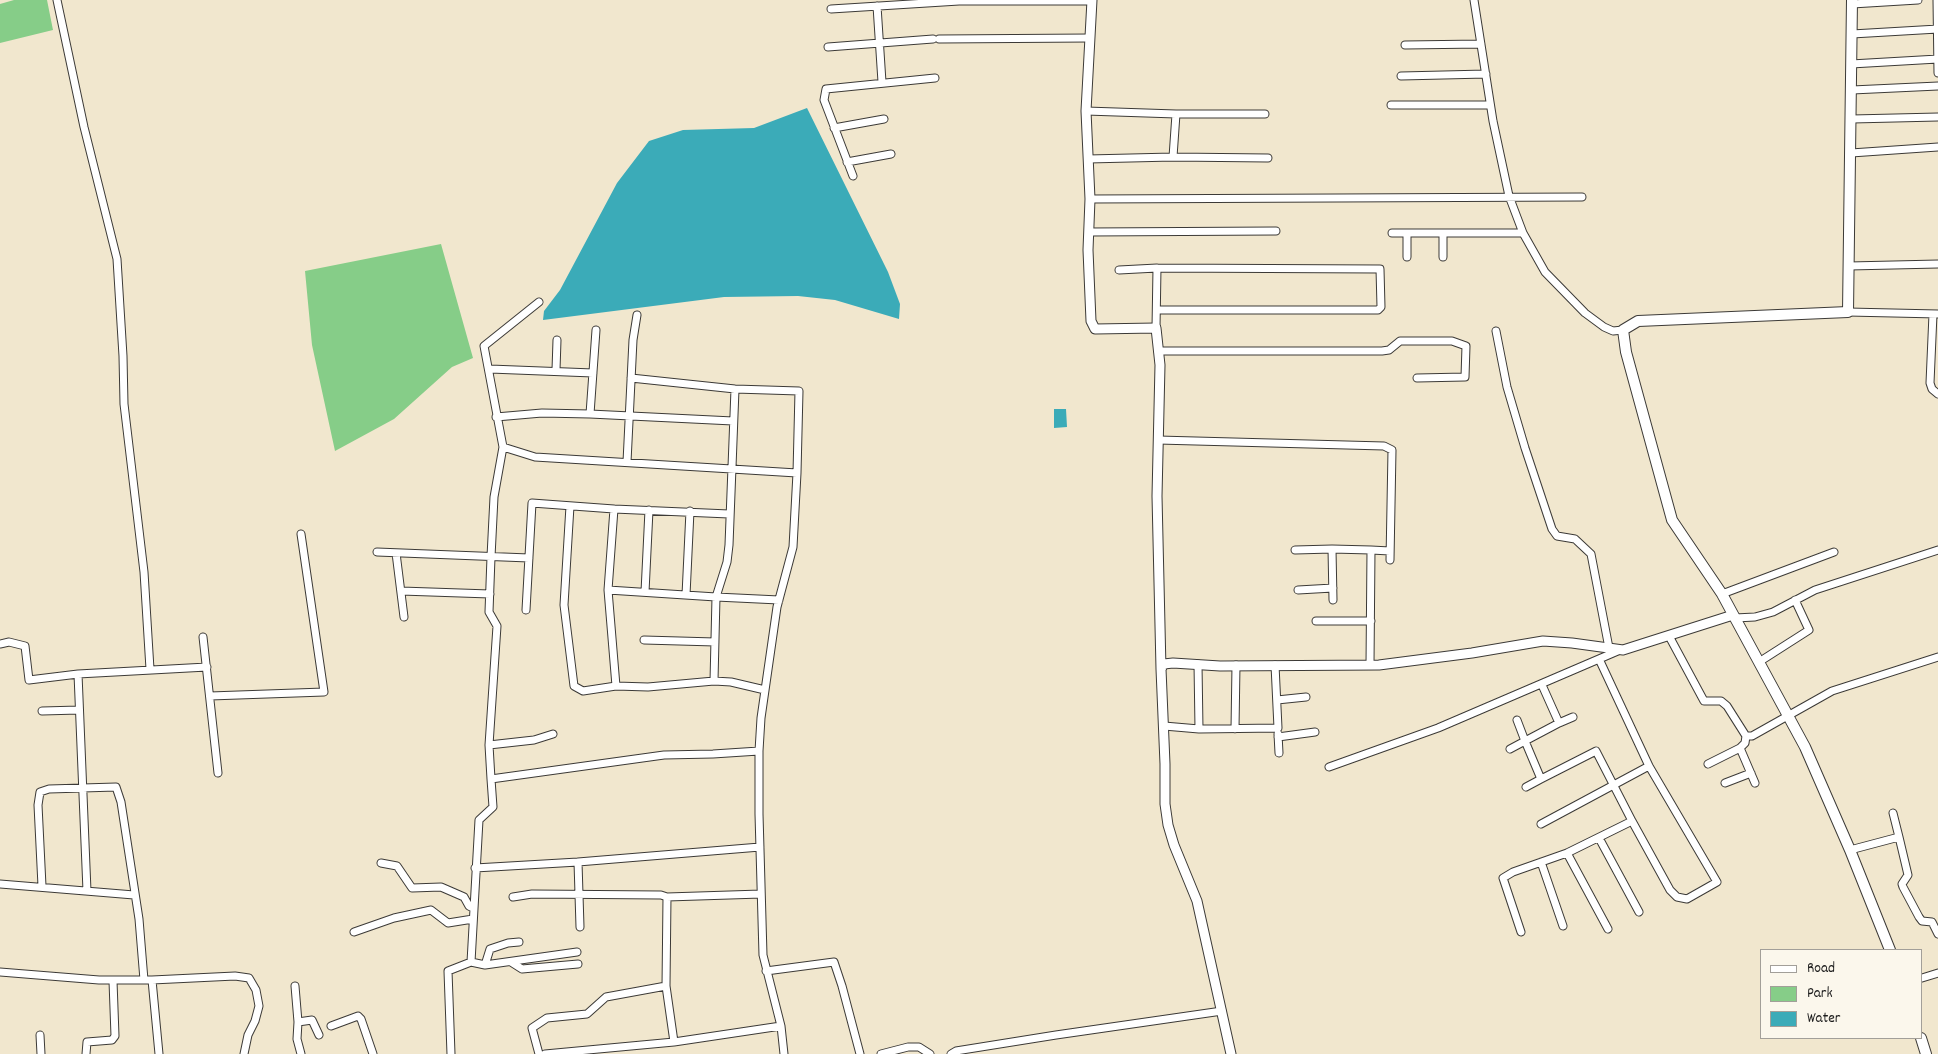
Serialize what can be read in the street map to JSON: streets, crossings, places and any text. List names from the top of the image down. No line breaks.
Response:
{"legend":["Road","Park","Water"]}
